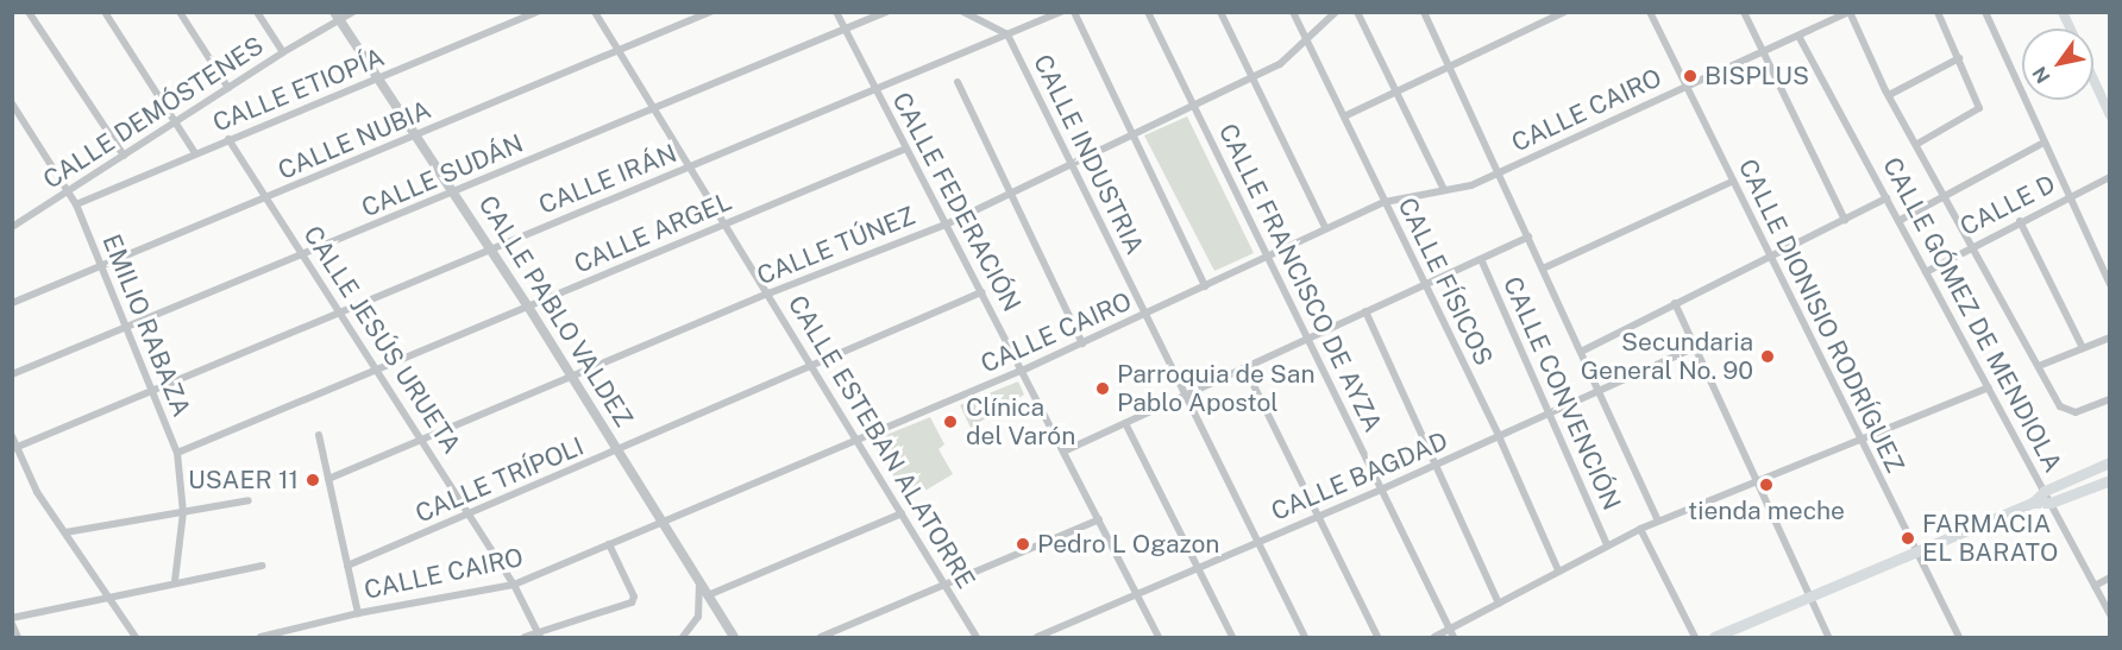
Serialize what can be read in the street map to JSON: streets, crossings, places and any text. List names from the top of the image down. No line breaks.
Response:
{"streets":{"street":["CALLE ETIOPÍA","CALLE CAIRO","CALLE DEMÓSTENES","CALLE NUBIA","CALLE INDUSTRIA","CALLE SUDÁN","CALLE IRÁN","CALLE FEDERACIÓN","CALLE D","CALLE ARGEL","CALLE TÚNEZ","CALLE FRANCISCO DE AYZA","CALLE FÍSICOS","CALLE PABLO VALDEZ","CALLE GÓMEZ DE MENDIOLA","CALLE DIONISIO RODRÍGUEZ","EMILIO RABAZA","CALLE JESÚS URUETA","CALLE CONVENCIÓN","CALLE ESTEBAN ALATORRE","CALLE BAGDAD","CALLE TRÍPOLI"]},"crossings":[["CALLE ETIOPÍA","CALLE PABLO VALDEZ"],["CALLE ETIOPÍA","EMILIO RABAZA"],["CALLE ETIOPÍA","CALLE JESÚS URUETA"],["CALLE CAIRO","CALLE INDUSTRIA"],["CALLE CAIRO","CALLE FEDERACIÓN"],["CALLE CAIRO","CALLE FRANCISCO DE AYZA"],["CALLE CAIRO","CALLE FÍSICOS"],["CALLE CAIRO","CALLE PABLO VALDEZ"],["CALLE CAIRO","CALLE GÓMEZ DE MENDIOLA"],["CALLE CAIRO","CALLE DIONISIO RODRÍGUEZ"],["CALLE CAIRO","CALLE JESÚS URUETA"],["CALLE CAIRO","CALLE ESTEBAN ALATORRE"],["CALLE DEMÓSTENES","CALLE PABLO VALDEZ"],["CALLE DEMÓSTENES","EMILIO RABAZA"],["CALLE NUBIA","CALLE PABLO VALDEZ"],["CALLE NUBIA","EMILIO RABAZA"],["CALLE NUBIA","CALLE JESÚS URUETA"],["CALLE NUBIA","CALLE ESTEBAN ALATORRE"],["CALLE INDUSTRIA","CALLE IRÁN"],["CALLE INDUSTRIA","CALLE TÚNEZ"],["CALLE INDUSTRIA","CALLE BAGDAD"],["CALLE SUDÁN","CALLE FEDERACIÓN"],["CALLE SUDÁN","CALLE PABLO VALDEZ"],["CALLE SUDÁN","EMILIO RABAZA"],["CALLE SUDÁN","CALLE JESÚS URUETA"],["CALLE SUDÁN","CALLE ESTEBAN ALATORRE"],["CALLE IRÁN","CALLE FEDERACIÓN"],["CALLE IRÁN","CALLE PABLO VALDEZ"],["CALLE IRÁN","EMILIO RABAZA"],["CALLE IRÁN","CALLE JESÚS URUETA"],["CALLE IRÁN","CALLE ESTEBAN ALATORRE"],["CALLE FEDERACIÓN","CALLE ARGEL"],["CALLE FEDERACIÓN","CALLE TÚNEZ"],["CALLE FEDERACIÓN","CALLE BAGDAD"],["CALLE FEDERACIÓN","CALLE TRÍPOLI"],["CALLE D","CALLE GÓMEZ DE MENDIOLA"],["CALLE ARGEL","CALLE PABLO VALDEZ"],["CALLE ARGEL","EMILIO RABAZA"],["CALLE ARGEL","CALLE JESÚS URUETA"],["CALLE ARGEL","CALLE ESTEBAN ALATORRE"],["CALLE TÚNEZ","CALLE FRANCISCO DE AYZA"],["CALLE TÚNEZ","CALLE FÍSICOS"],["CALLE TÚNEZ","CALLE PABLO VALDEZ"],["CALLE TÚNEZ","CALLE JESÚS URUETA"],["CALLE TÚNEZ","CALLE ESTEBAN ALATORRE"],["CALLE FRANCISCO DE AYZA","CALLE BAGDAD"],["CALLE FÍSICOS","CALLE BAGDAD"],["CALLE PABLO VALDEZ","CALLE TRÍPOLI"],["CALLE JESÚS URUETA","CALLE TRÍPOLI"],["CALLE CONVENCIÓN","CALLE BAGDAD"],["CALLE ESTEBAN ALATORRE","CALLE TRÍPOLI"]],"places":["BISPLUS","Secundaria General No. 90","Parroquia de San Pablo Apostol","Clínica del Varón","USAER 11","tienda meche","FARMACIA EL BARATO","Pedro L Ogazon"],"north":"bottom left"}
